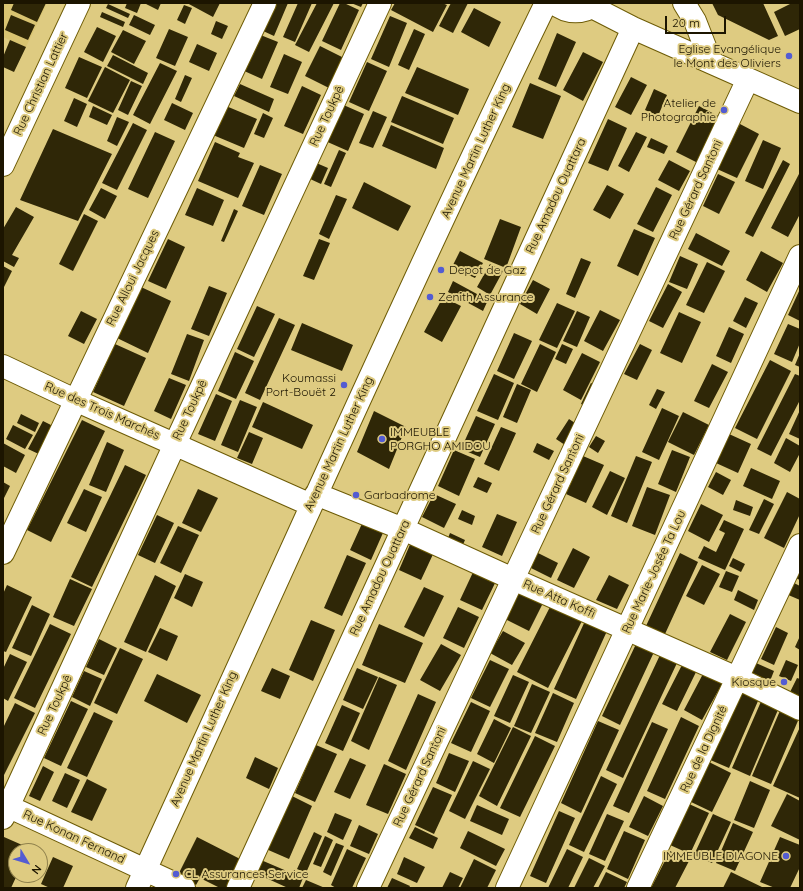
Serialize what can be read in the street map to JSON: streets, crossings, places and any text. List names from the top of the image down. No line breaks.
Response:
{"streets":{"street":["Rue Christian Lattier","Rue Toukpê","Avenue Martin Luther King","Rue Gérard Santoni","Rue Amadou Ouattara","Rue Alloui Jacques","Rue des Trois Marchés","Rue Marie-Josée Ta Lou","Rue Atta Koffi","Rue de la Dignité","Rue Konan Fernand"]},"crossings":[["Rue Toukpê","Rue des Trois Marchés"],["Rue Toukpê","Rue Konan Fernand"],["Avenue Martin Luther King","Rue des Trois Marchés"],["Avenue Martin Luther King","Rue Atta Koffi"],["Avenue Martin Luther King","Rue Konan Fernand"],["Rue Gérard Santoni","Rue Atta Koffi"],["Rue Amadou Ouattara","Rue Atta Koffi"],["Rue Alloui Jacques","Rue des Trois Marchés"],["Rue des Trois Marchés","Rue Atta Koffi"],["Rue Marie-Josée Ta Lou","Rue Atta Koffi"],["Rue Atta Koffi","Rue de la Dignité"]],"places":["Eglise Evangélique le Mont des Oliviers","Atelier de Photographie","Depot de Gaz","Zenith Assurance","Koumassi Port-Bouët 2","IMMEUBLE PORGHO AMIDOU","Garbadrome","Kiosque","IMMEUBLE DIAGONE","CL Assurances Service"],"scale_bar":"20 m","north":"bottom right"}
